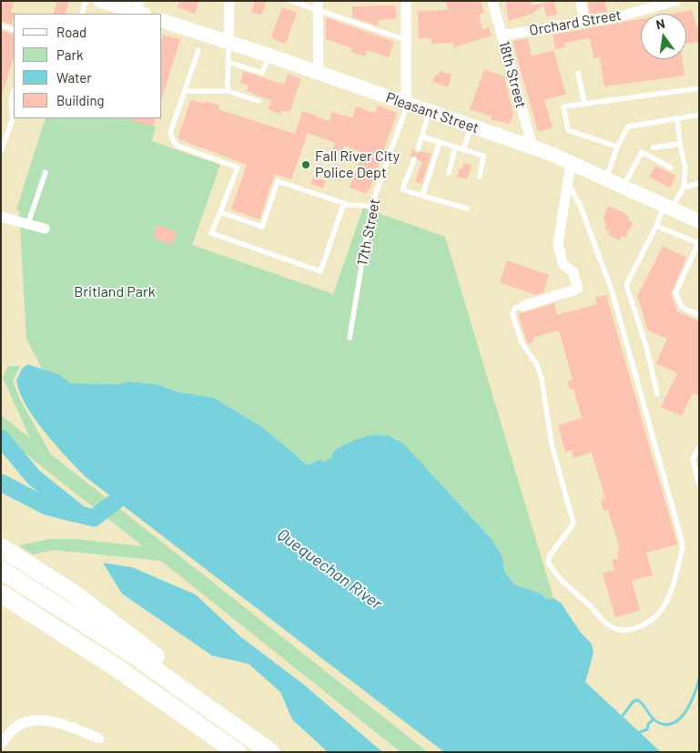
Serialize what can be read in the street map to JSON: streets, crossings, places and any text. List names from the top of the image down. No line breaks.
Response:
{"streets":{"main road":["Pleasant Street"],"street":["Orchard Street","18th Street"],"lane":["17th Street"]},"crossings":[["Orchard Street","18th Street"],["18th Street","Pleasant Street"],["Pleasant Street","17th Street"]],"water":["Quequechan River"],"parks":["Britland Park"],"places":["Fall River City Police Dept"],"legend":["Road","Park","Water","Building"],"north":"top"}
